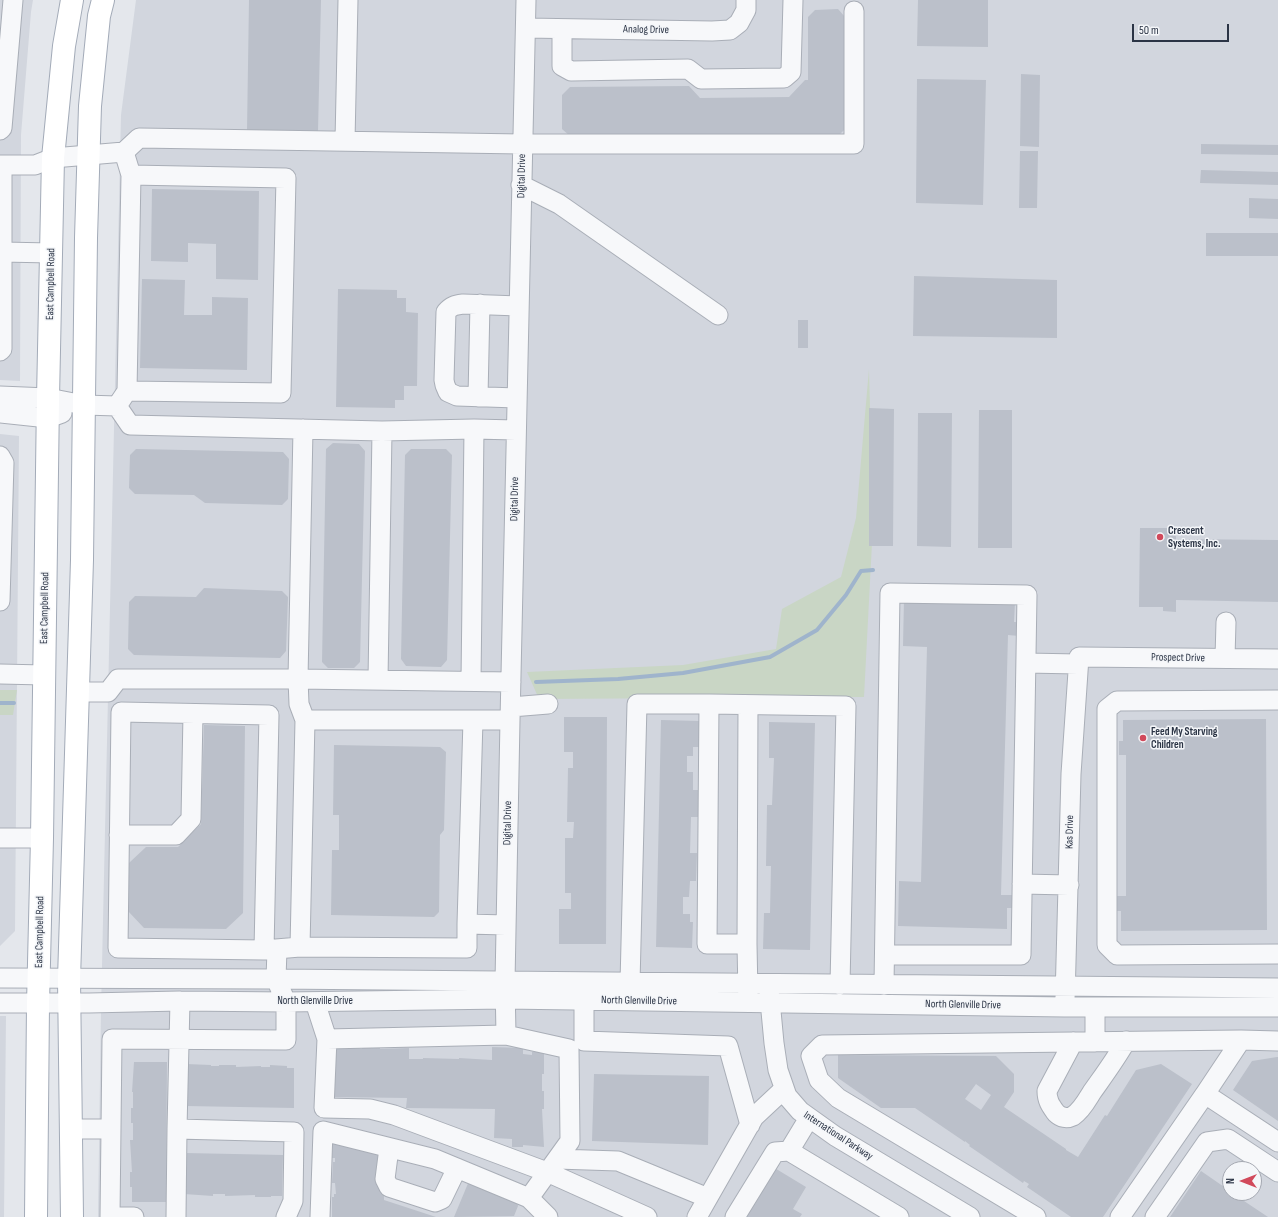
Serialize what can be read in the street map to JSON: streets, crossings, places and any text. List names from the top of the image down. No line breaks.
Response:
{"streets":{"main road":["East Campbell Road"],"street":["Analog Drive","Digital Drive","Prospect Drive","Kas Drive","North Glenville Drive","International Parkway"]},"crossings":[["Analog Drive","Digital Drive"],["Digital Drive","North Glenville Drive"],["East Campbell Road","North Glenville Drive"],["Prospect Drive","Kas Drive"],["Kas Drive","North Glenville Drive"],["North Glenville Drive","International Parkway"]],"places":["Crescent Systems, Inc.","Feed My Starving Children"],"scale_bar":"50 m","north":"left"}
